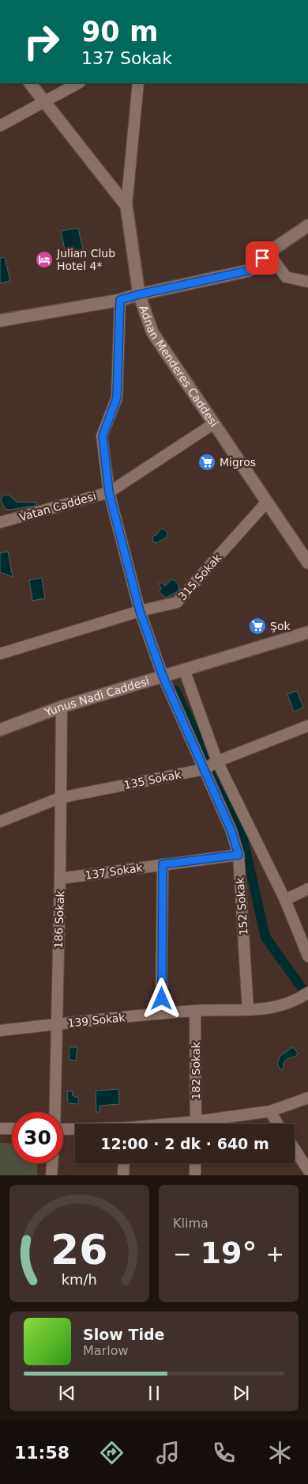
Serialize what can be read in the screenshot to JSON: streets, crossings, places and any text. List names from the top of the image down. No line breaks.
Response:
{"streets":{"street":["Adnan Menderes Caddesi","Vatan Caddesi","315 Sokak","Yunus Nadi Caddesi","135 Sokak","137 Sokak","152 Sokak","186 Sokak","139 Sokak","182 Sokak"]},"crossings":[["Adnan Menderes Caddesi","Vatan Caddesi"],["Adnan Menderes Caddesi","315 Sokak"],["Vatan Caddesi","152 Sokak"],["315 Sokak","152 Sokak"],["Yunus Nadi Caddesi","152 Sokak"],["Yunus Nadi Caddesi","186 Sokak"],["135 Sokak","152 Sokak"],["135 Sokak","186 Sokak"],["137 Sokak","152 Sokak"],["137 Sokak","186 Sokak"],["152 Sokak","139 Sokak"],["186 Sokak","139 Sokak"],["139 Sokak","182 Sokak"]],"places":{"hotel":["Julian Club Hotel 4*"],"supermarket":["Migros","Şok"]},"page":{"turn":["90 m","137 Sokak"],"limit":"30","trip":"12:00 · 2 dk · 640 m","tile":"Klima","heat":["−","19°","+"],"song":["Slow Tide","Marlow"],"tabs":"11:58","gauge":["26","km/h"]}}
